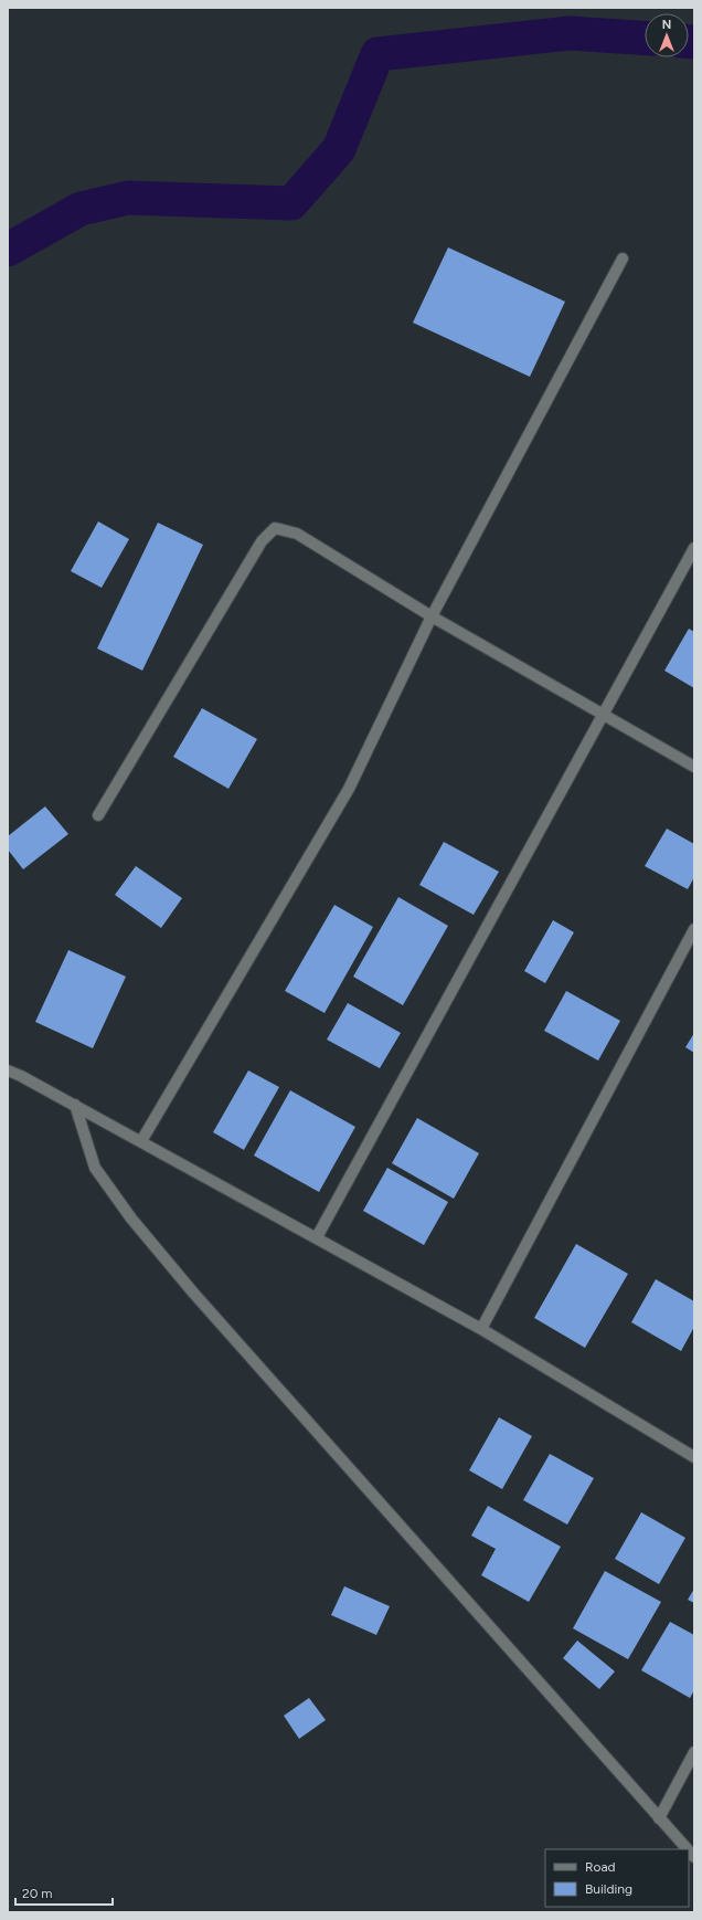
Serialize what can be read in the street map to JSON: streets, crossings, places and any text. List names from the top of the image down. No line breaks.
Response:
{"legend":["Road","Building"],"scale_bar":"20 m","north":"top"}
